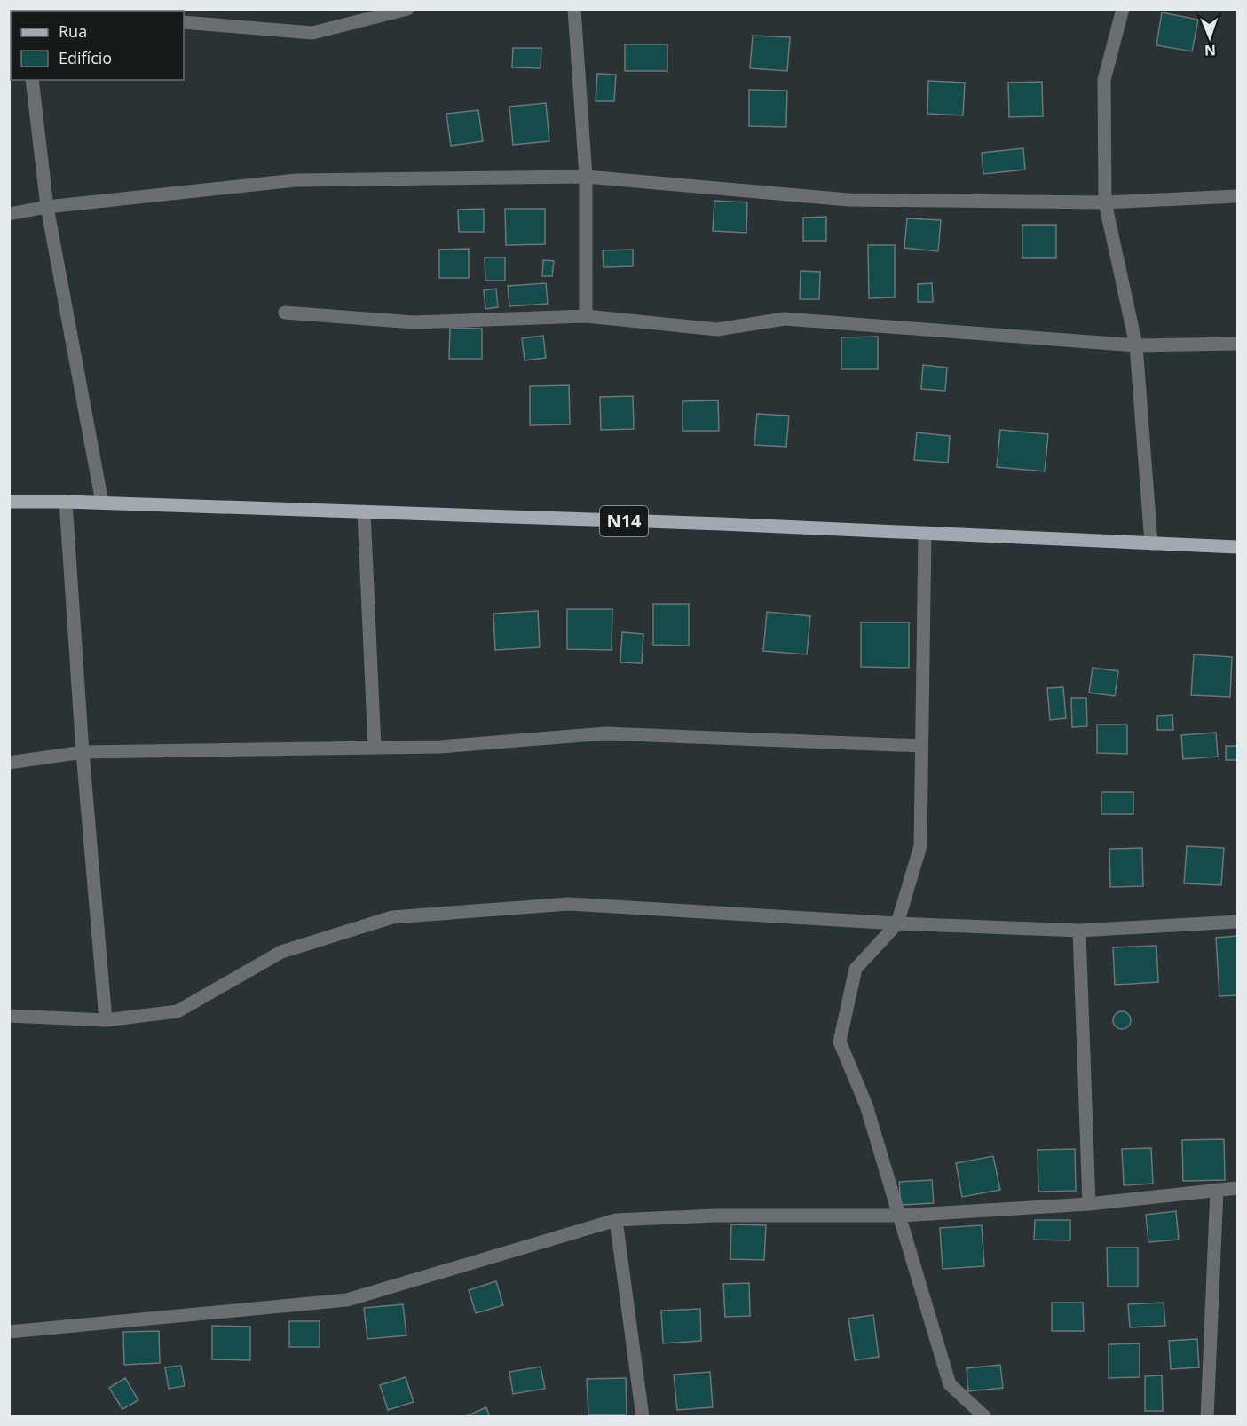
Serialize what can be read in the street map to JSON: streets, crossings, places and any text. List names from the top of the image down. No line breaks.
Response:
{"streets":{"main road":["N14"]},"legend":["Rua","Edifício"],"north":"bottom"}
